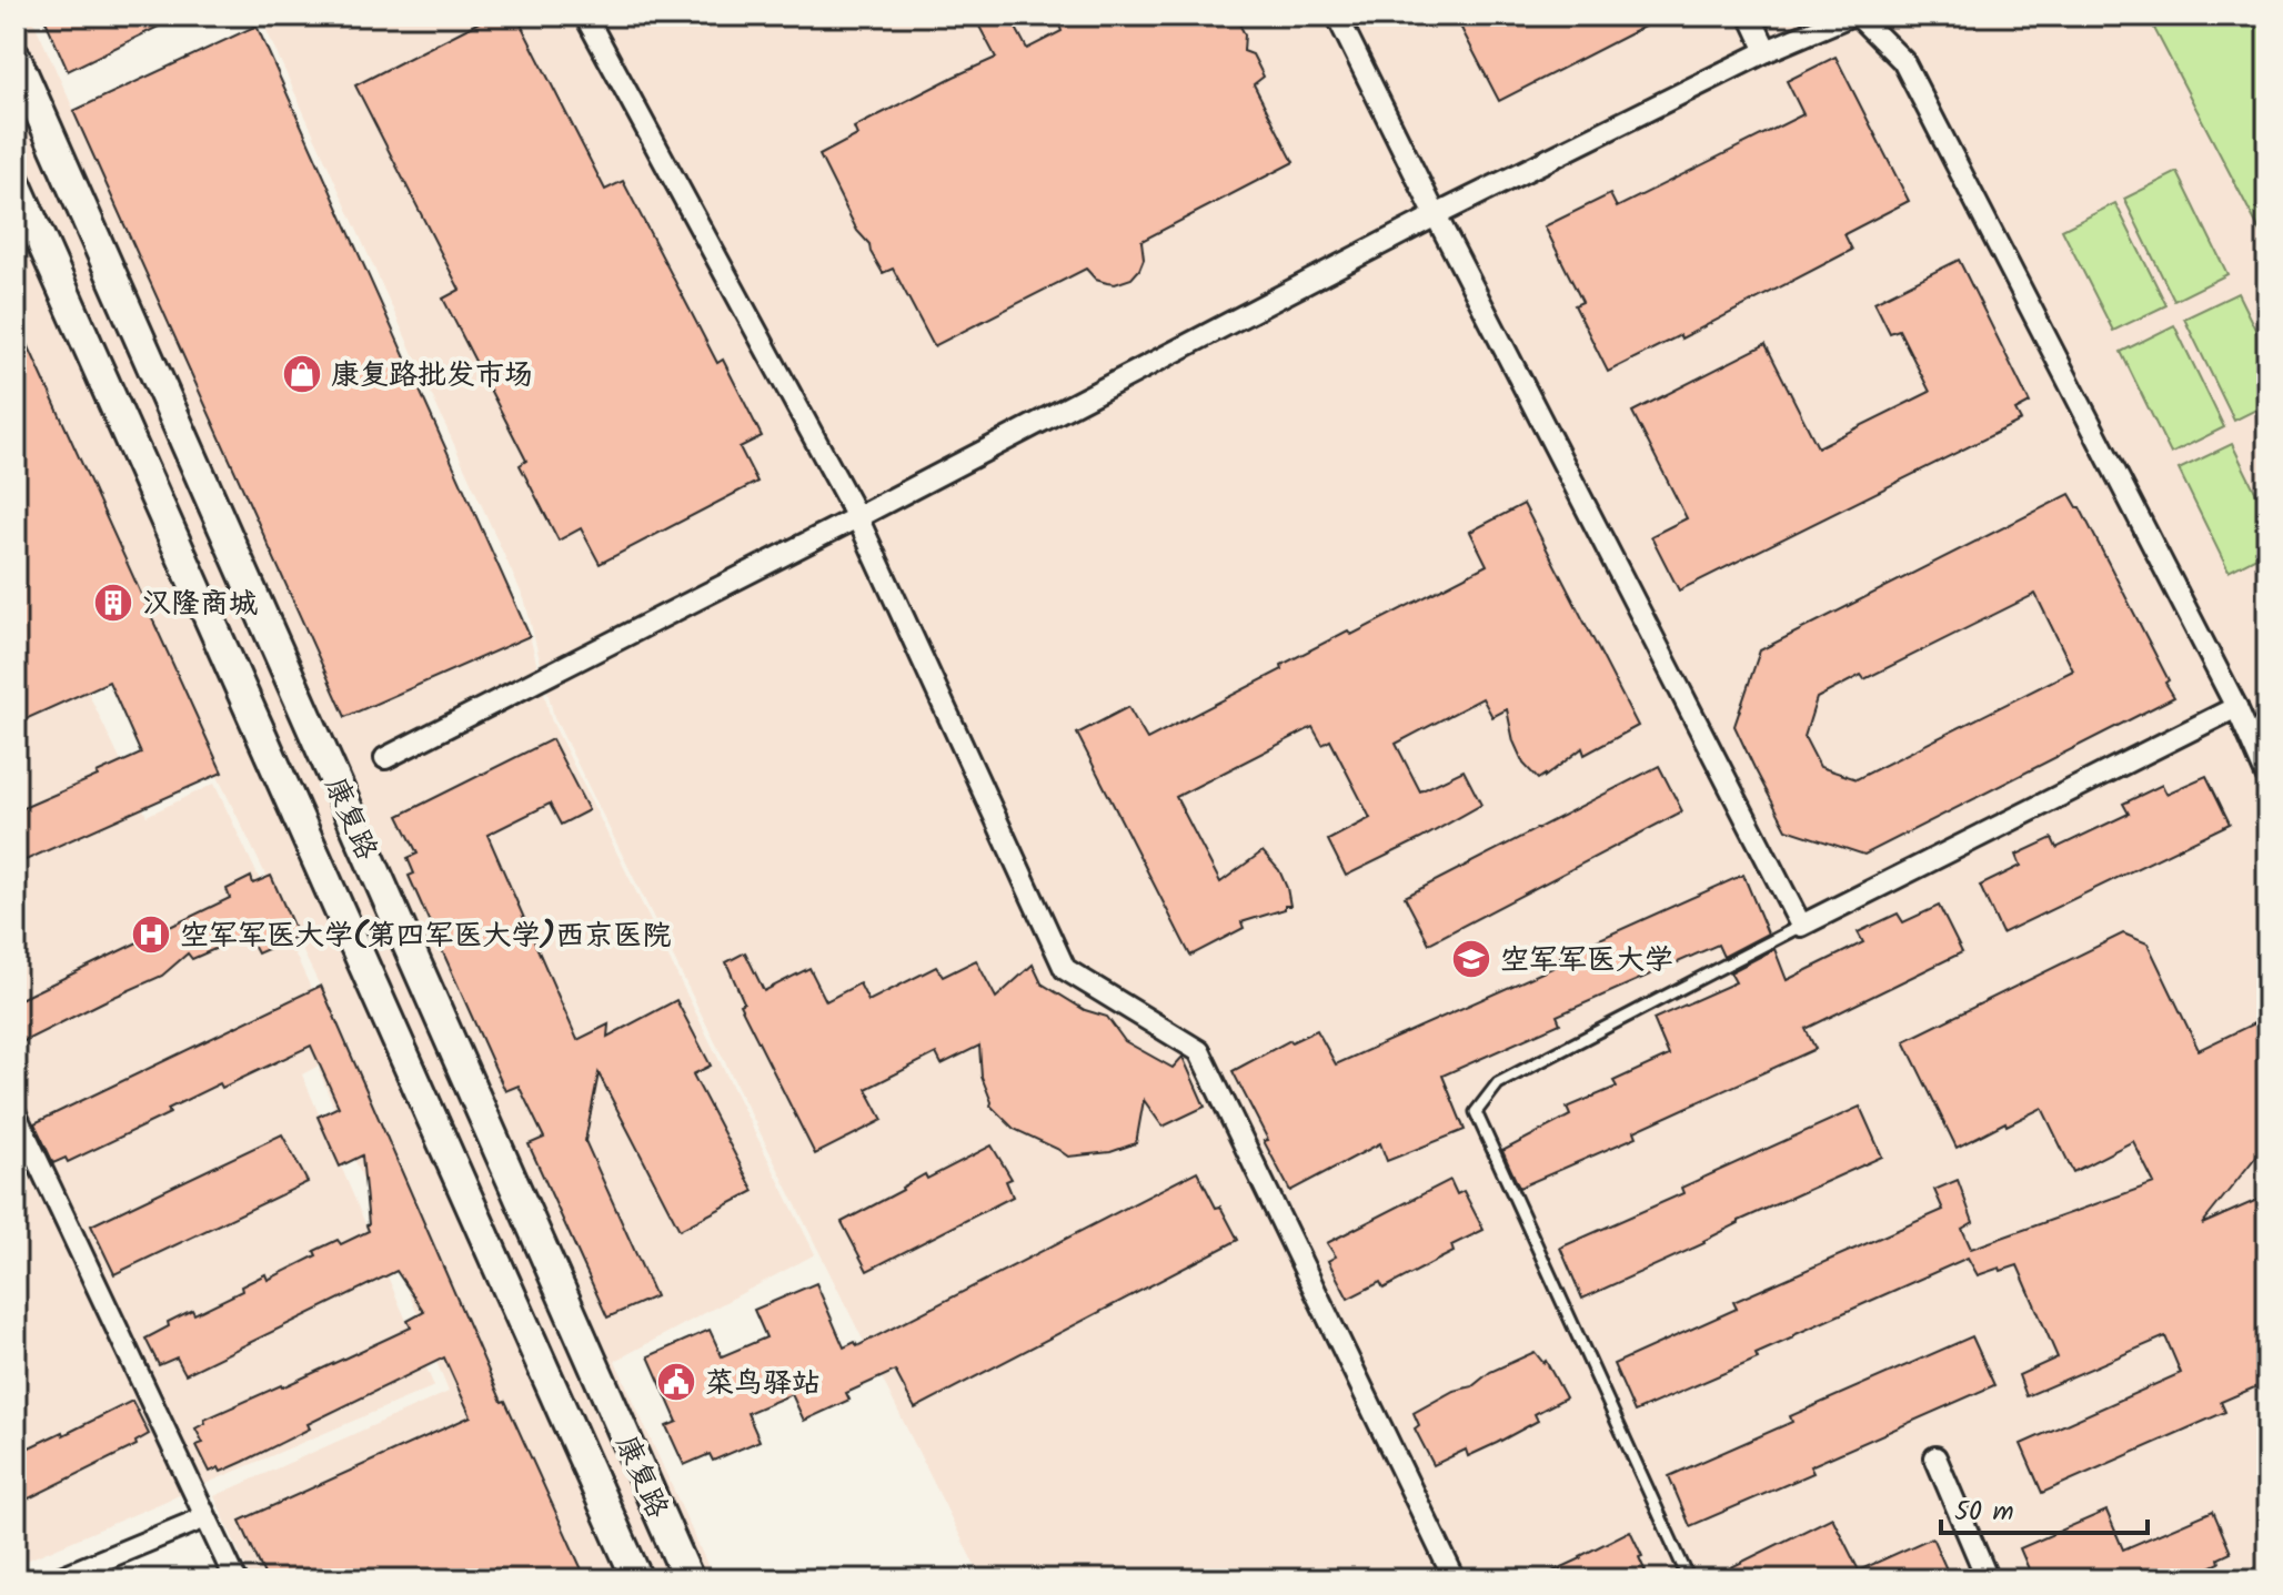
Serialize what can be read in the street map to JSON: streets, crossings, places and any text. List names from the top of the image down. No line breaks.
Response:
{"streets":{"main road":["康复路"]},"places":{"shop":["康复路批发市场"],"building":["汉隆商城"],"hospital":["空军军医大学(第四军医大学)西京医院"],"school or university":["空军军医大学"],"public building":["菜鸟驿站"]},"scale_bar":"50 m"}
